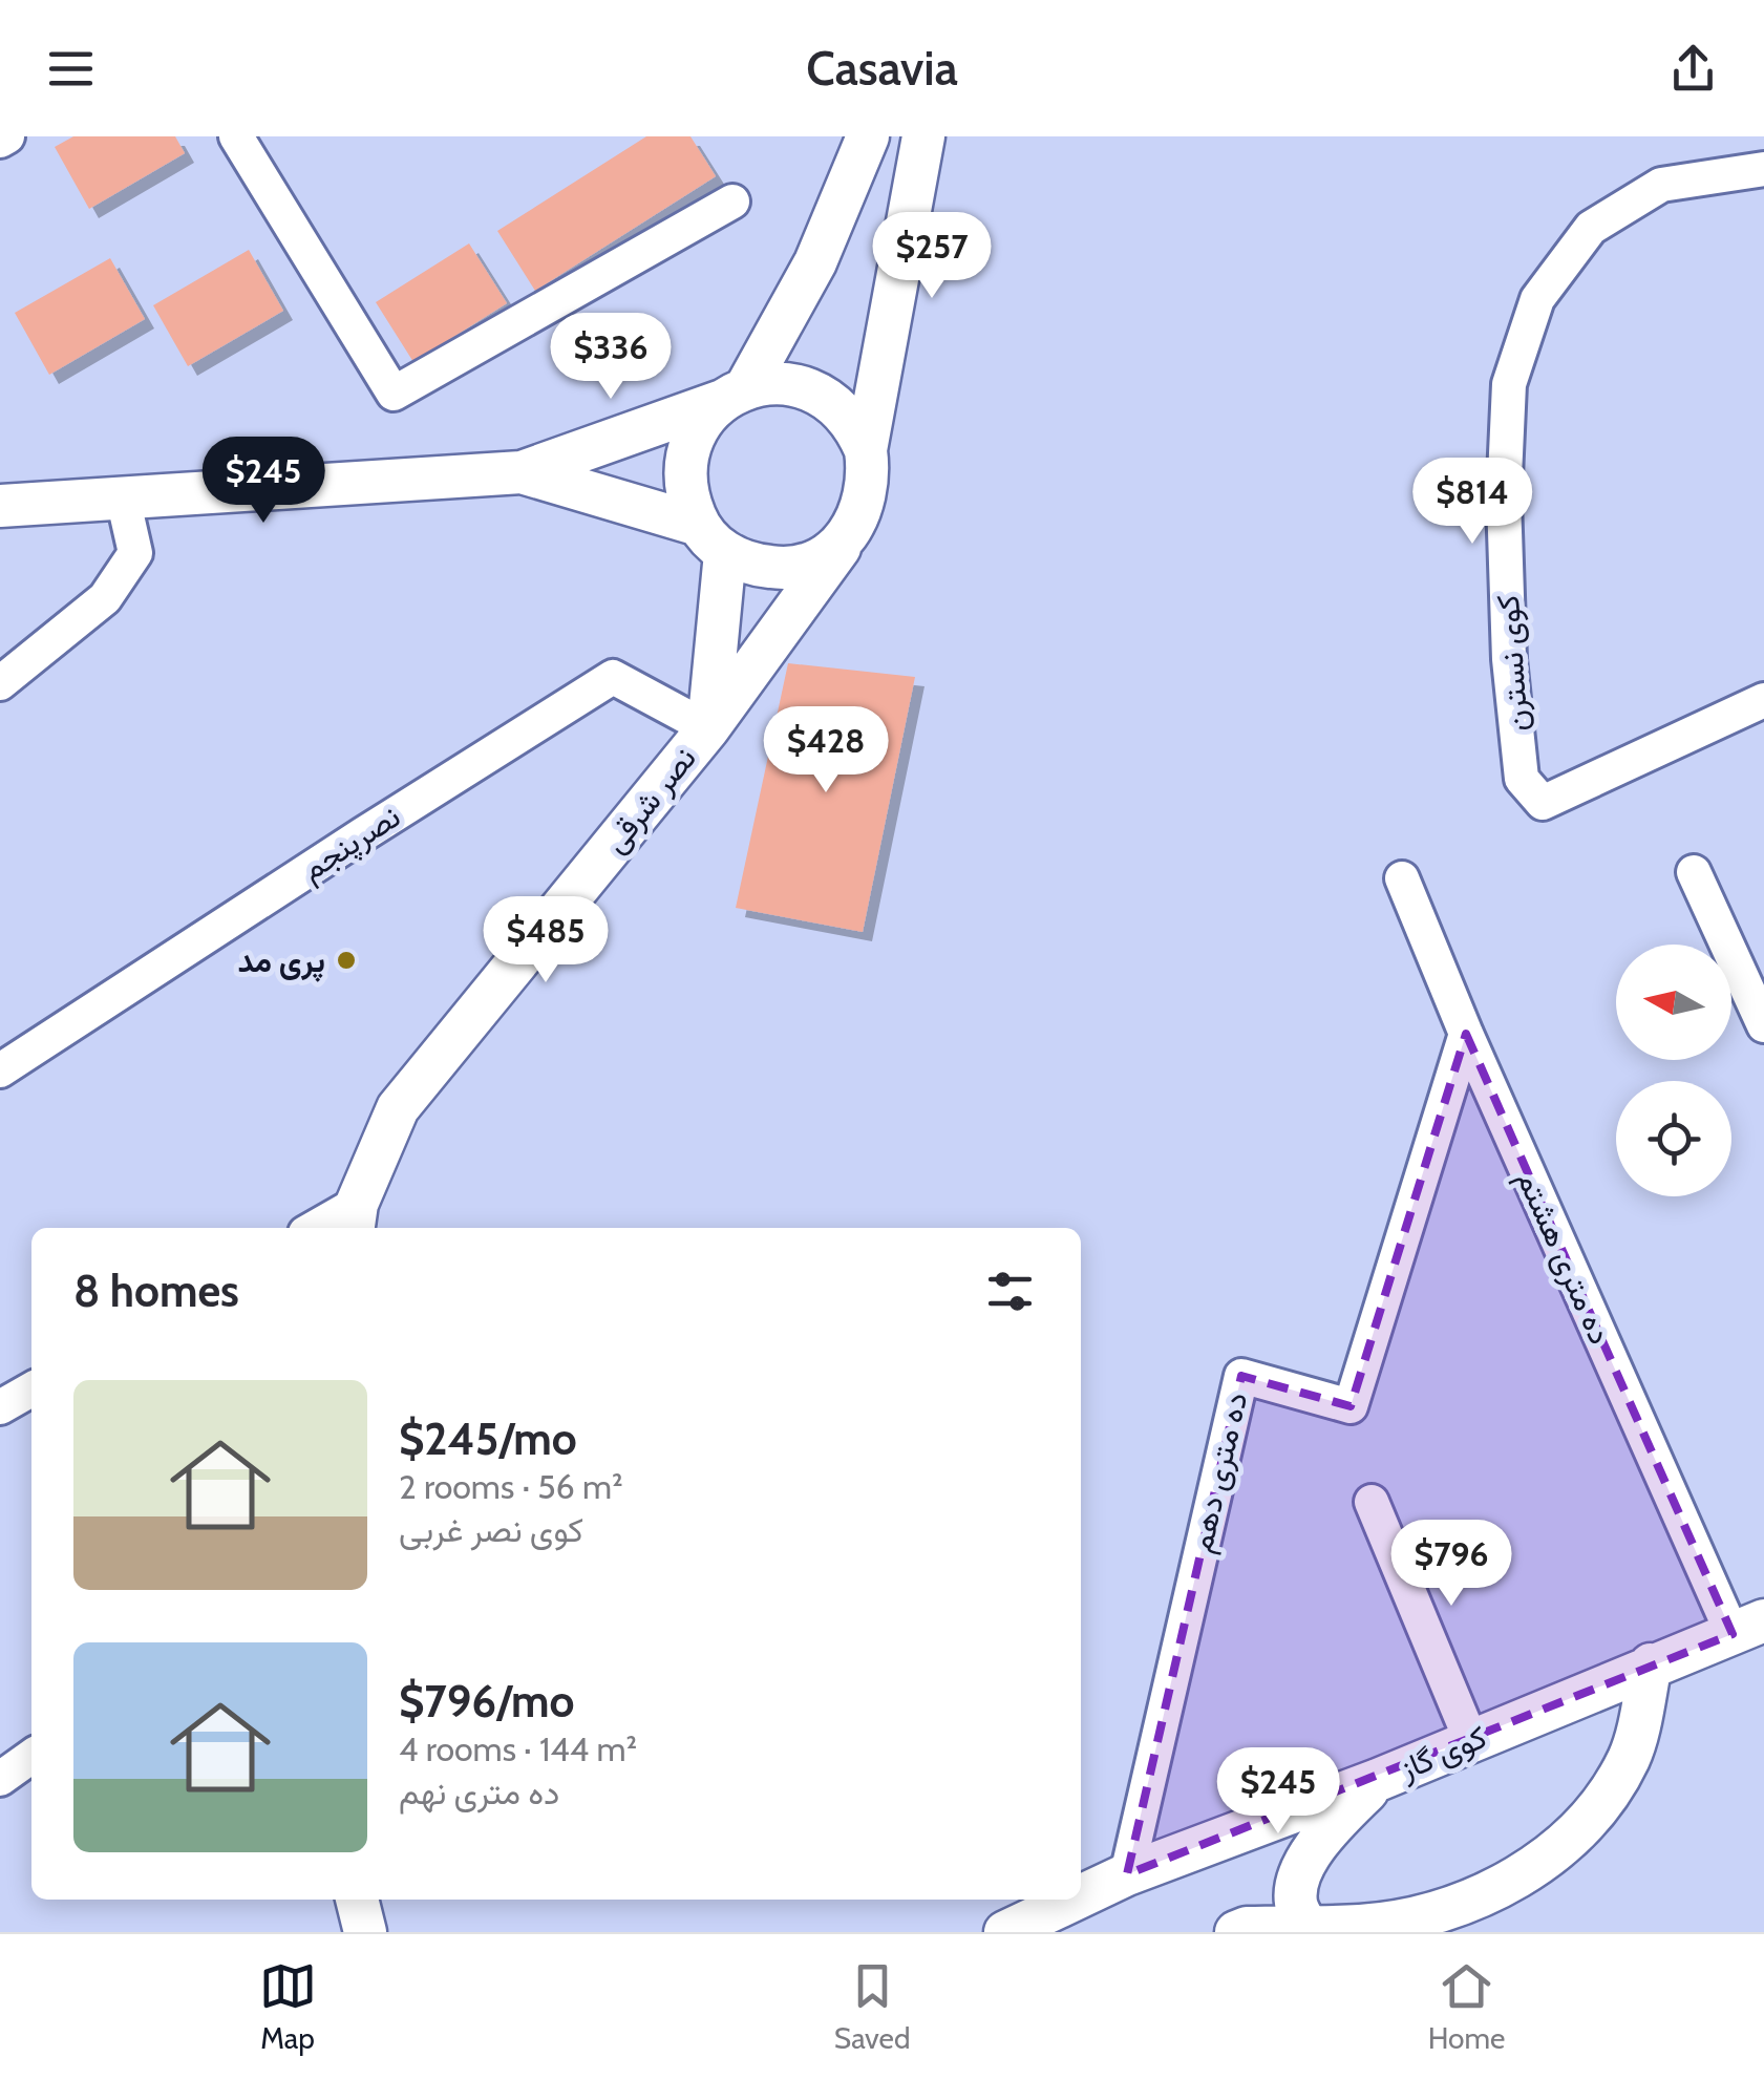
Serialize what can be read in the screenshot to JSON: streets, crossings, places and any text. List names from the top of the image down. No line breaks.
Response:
{"streets":{"street":["کوی نسترن","نصر شرقی","نصرپنجم","ده متری هشتم","ده متری دهم","کوی گاز"]},"crossings":[["نصر شرقی","نصرپنجم"],["ده متری هشتم","ده متری دهم"],["ده متری هشتم","کوی گاز"],["ده متری دهم","کوی گاز"]],"places":["پری مد"],"north":"left","page":{"header":"Casavia","price":["$257","$336","$245","$814","$428","$485","$796","$245"],"heading":"8 homes","list":[{"name":"$245/mo","note":"2 rooms · 56 m² · کوی نصر غربی"},{"name":"$796/mo","note":"4 rooms · 144 m² · ده متری نهم"}],"tabs":["Map","Saved","Home"]}}
